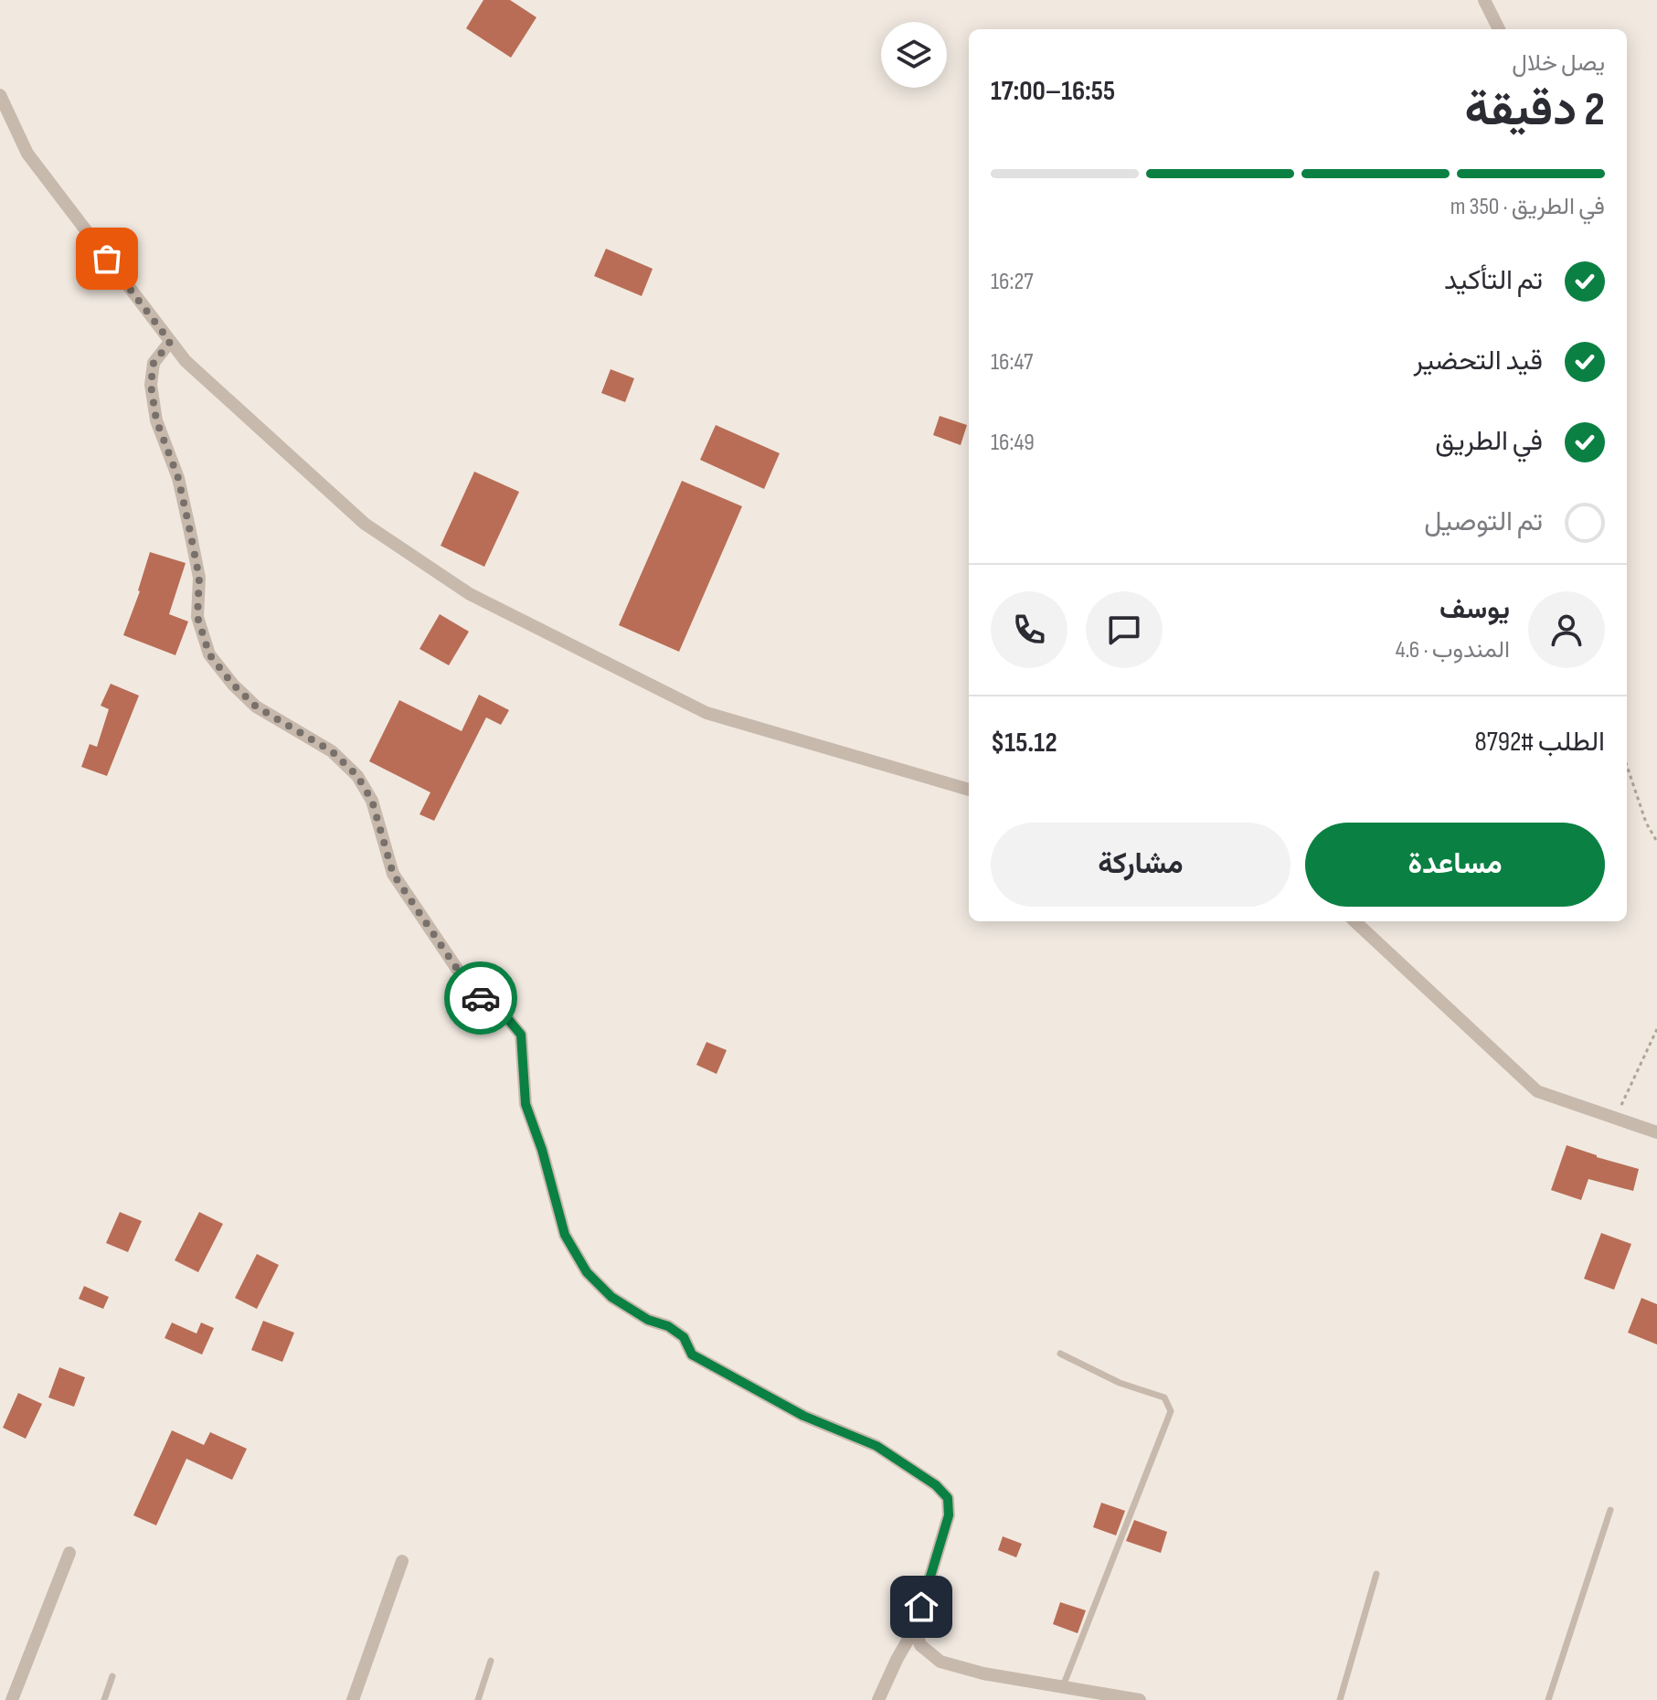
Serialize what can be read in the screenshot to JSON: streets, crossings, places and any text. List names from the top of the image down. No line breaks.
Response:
{"page":{"heading":["2 دقيقة","يصل خلال","16:55–17:00"],"panel":["يوسف","المندوب · 4.6","الطلب #8792","$15.12"],"bar":"في الطريق · 350 m","list":[["تم التأكيد","16:27"],["قيد التحضير","16:47"],["في الطريق","16:49"],"تم التوصيل"],"buttons":["مساعدة","مشاركة"]}}
